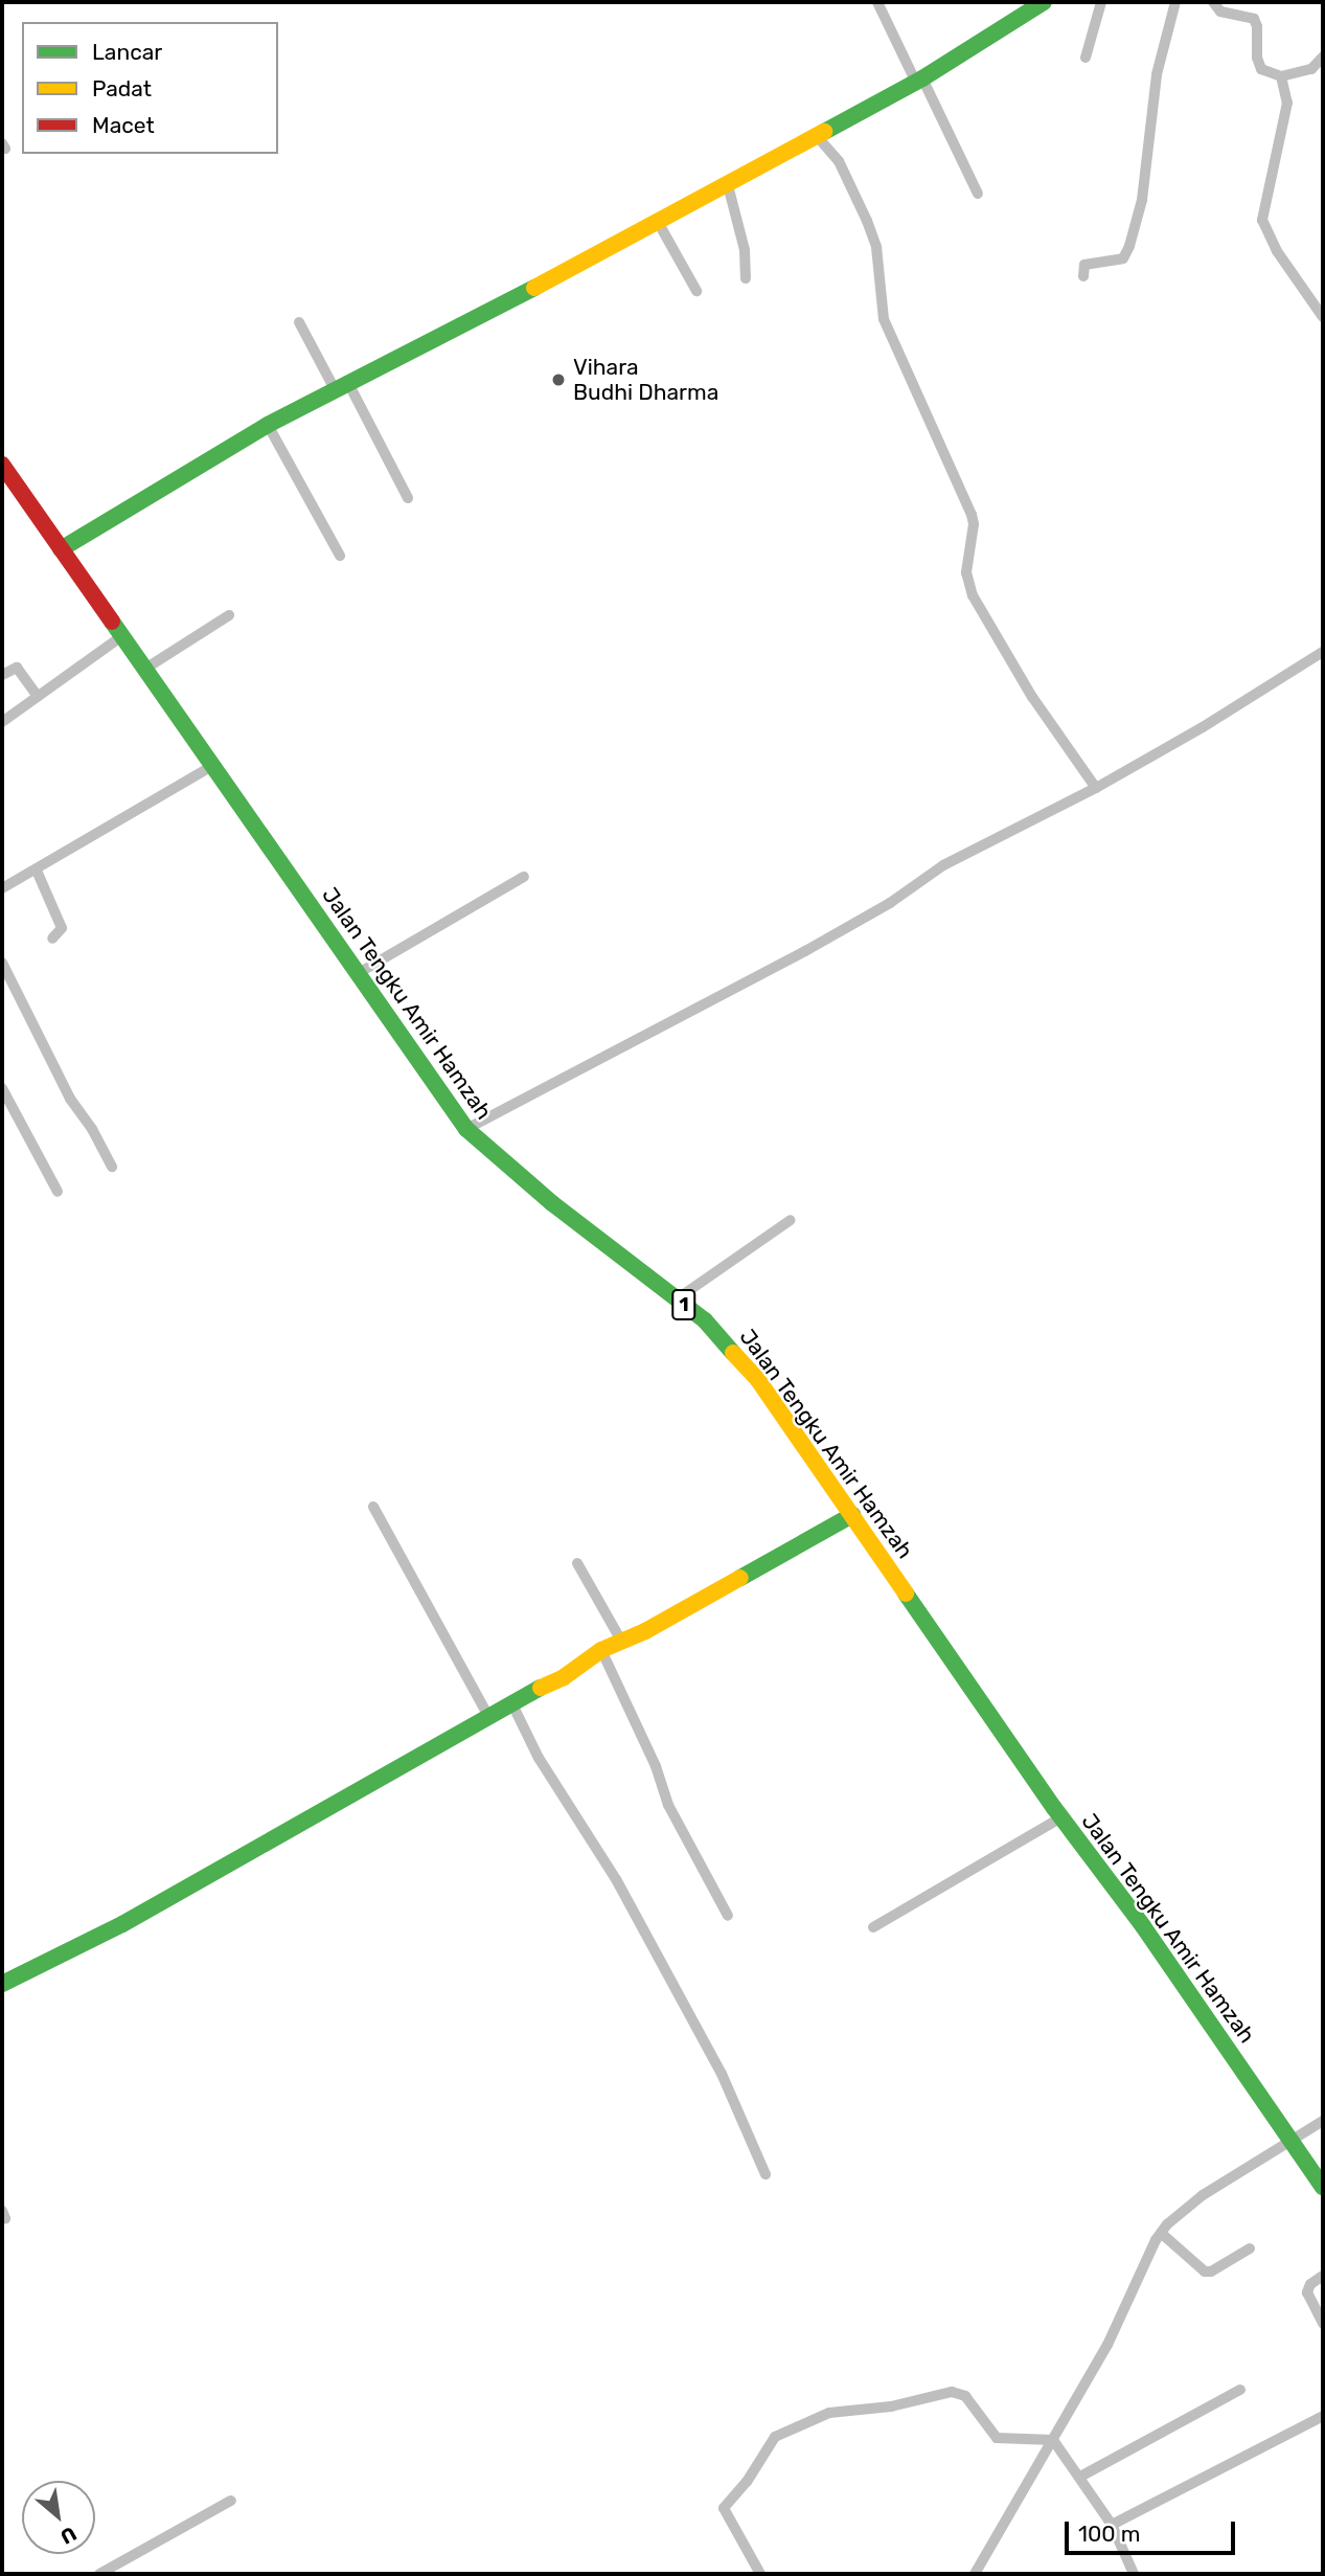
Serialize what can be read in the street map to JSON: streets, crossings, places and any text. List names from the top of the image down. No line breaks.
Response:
{"streets":{"main road":["Jalan Tengku Amir Hamzah","1"]},"places":["Vihara Budhi Dharma"],"legend":["Lancar","Padat","Macet"],"scale_bar":"100 m","north":"bottom right"}
